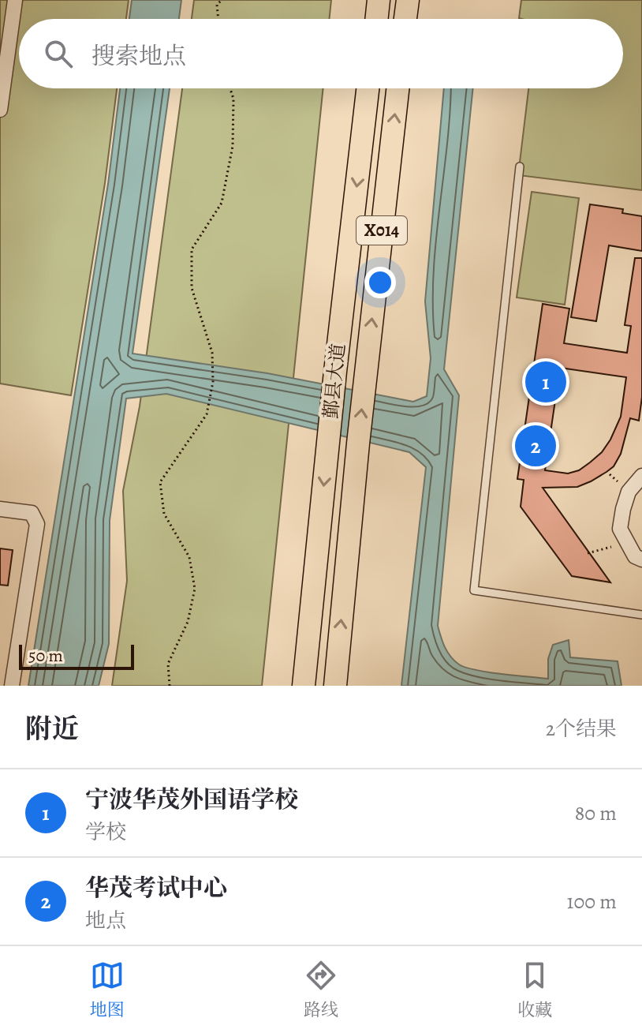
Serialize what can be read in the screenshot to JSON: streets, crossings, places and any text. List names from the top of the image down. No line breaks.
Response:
{"streets":{"main road":["X014","鄞县大道"]},"scale_bar":"50 m","page":{"search":"搜索地点","pins":["1","2"],"scale":"50 m","heading":["附近","2个结果"],"list":[{"mark":"1","name":"宁波华茂外国语学校","note":"学校","value":"80 m"},{"mark":"2","name":"华茂考试中心","note":"地点","value":"100 m"}],"nav":["地图","路线","收藏"]}}
